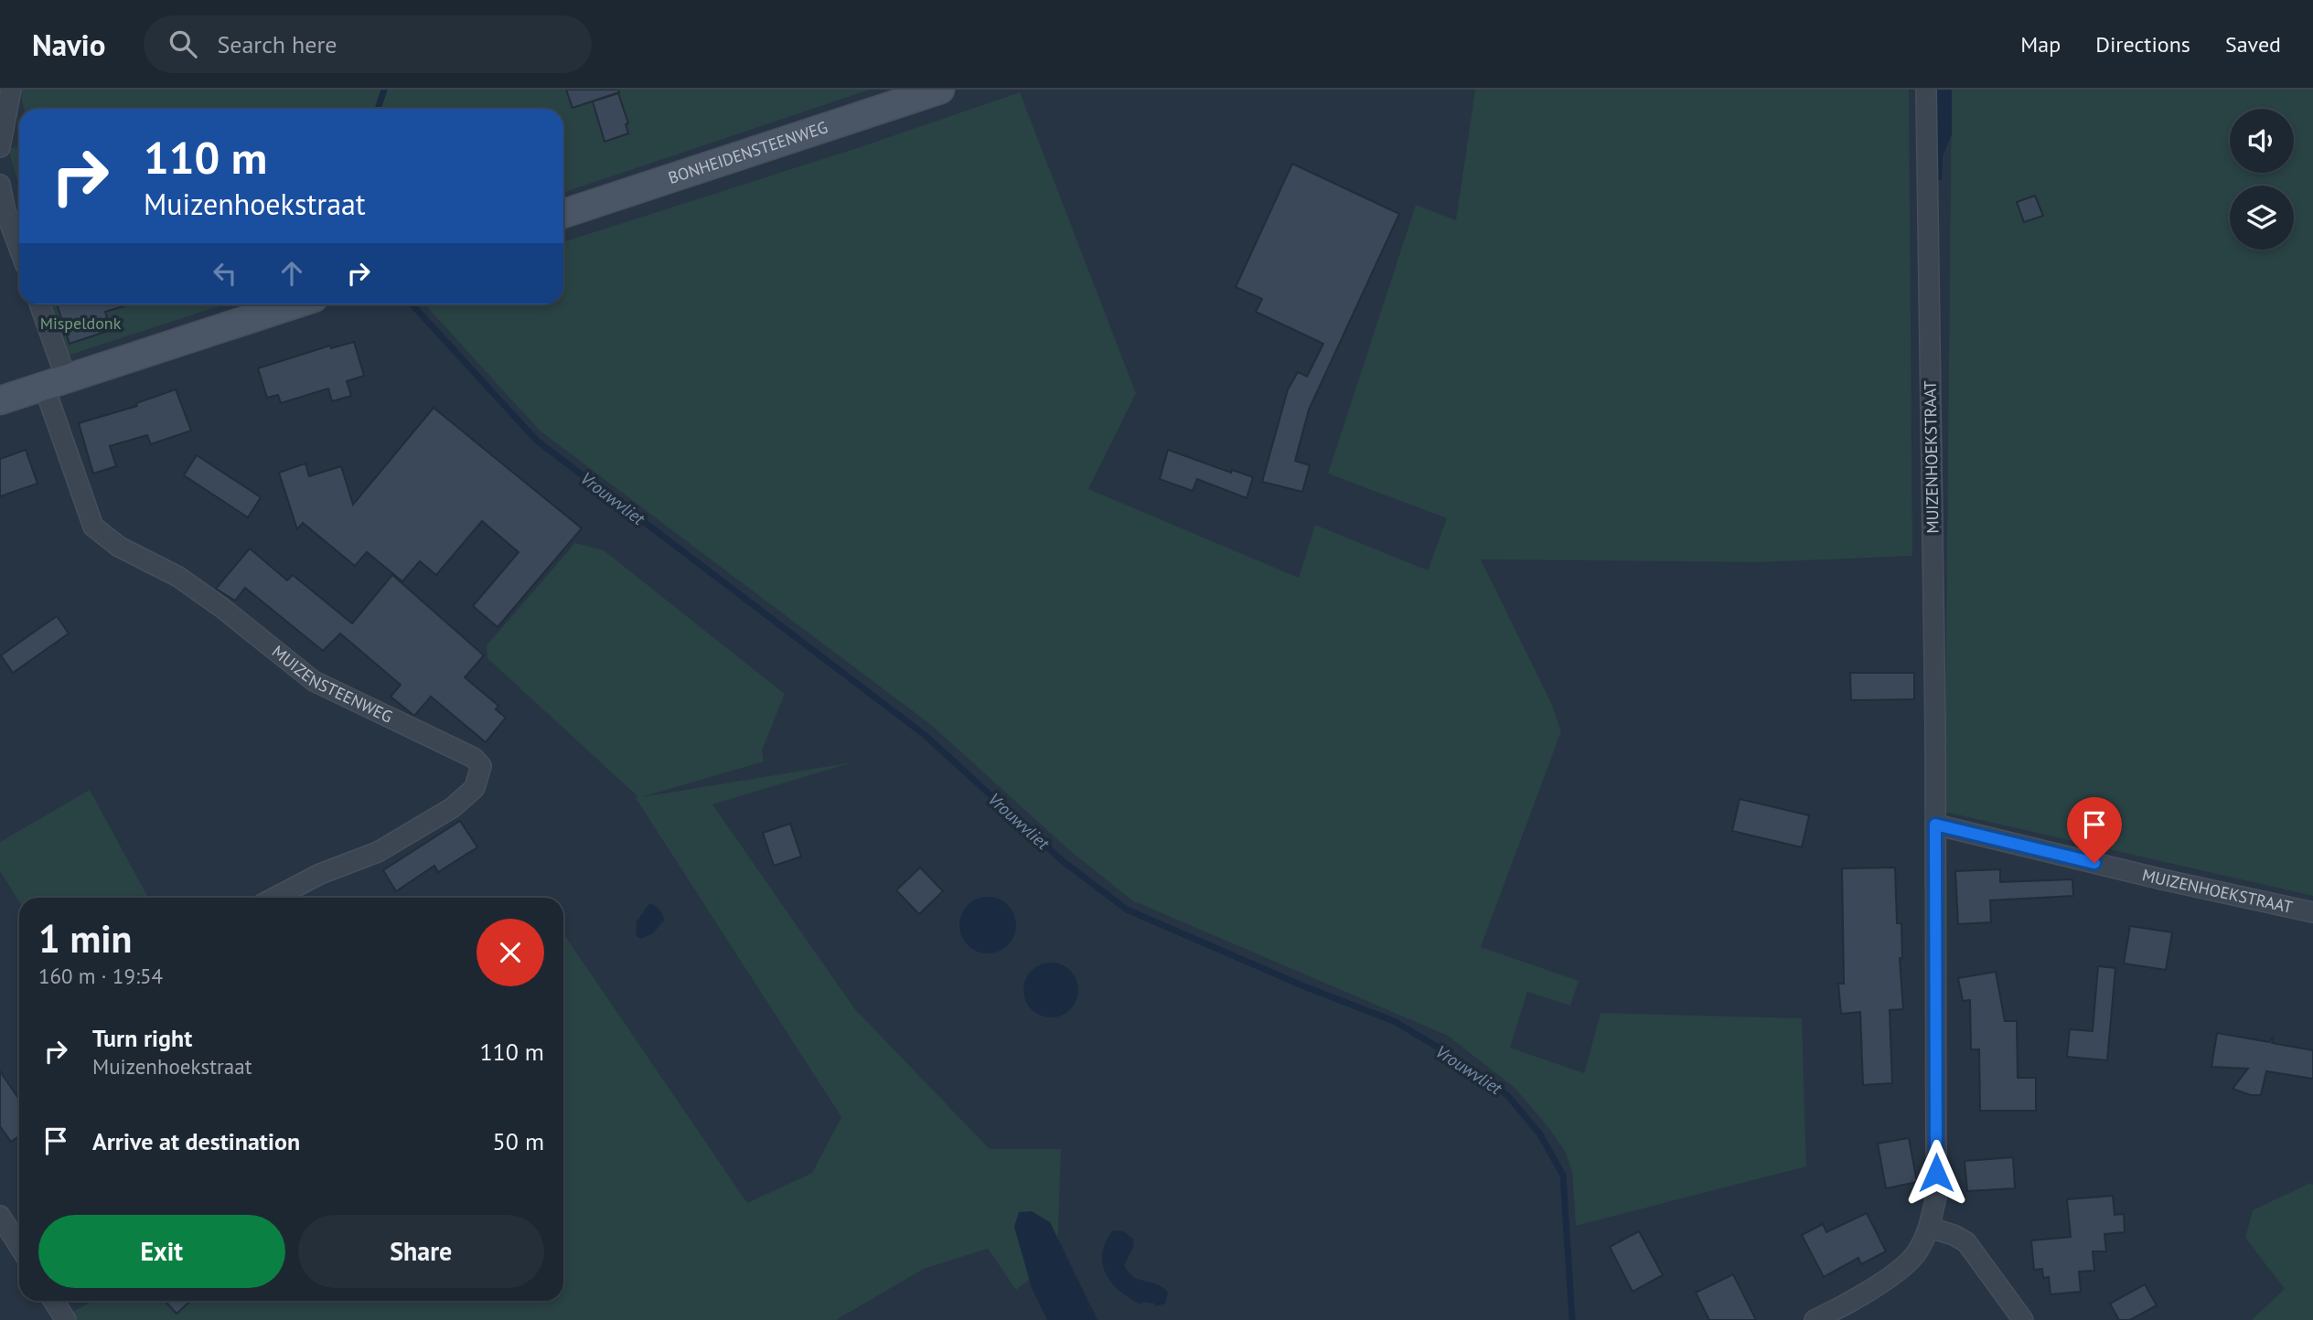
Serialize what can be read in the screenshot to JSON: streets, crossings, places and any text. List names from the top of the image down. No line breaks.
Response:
{"streets":{"street":["BONHEIDENSTEENWEG","MUIZENHOEKSTRAAT","MUIZENSTEENWEG"]},"water":["Vrouwvliet"],"parks":["Mispeldonk"],"page":{"header":"Navio","search":"Search here","nav":["Map","Directions","Saved"],"turn":["110 m","Muizenhoekstraat"],"heading":["1 min","160 m · 19:54"],"list":[{"name":"Turn right","note":"Muizenhoekstraat","value":"110 m"},{"name":"Arrive at destination","value":"50 m"}],"buttons":["Exit","Share"]}}
